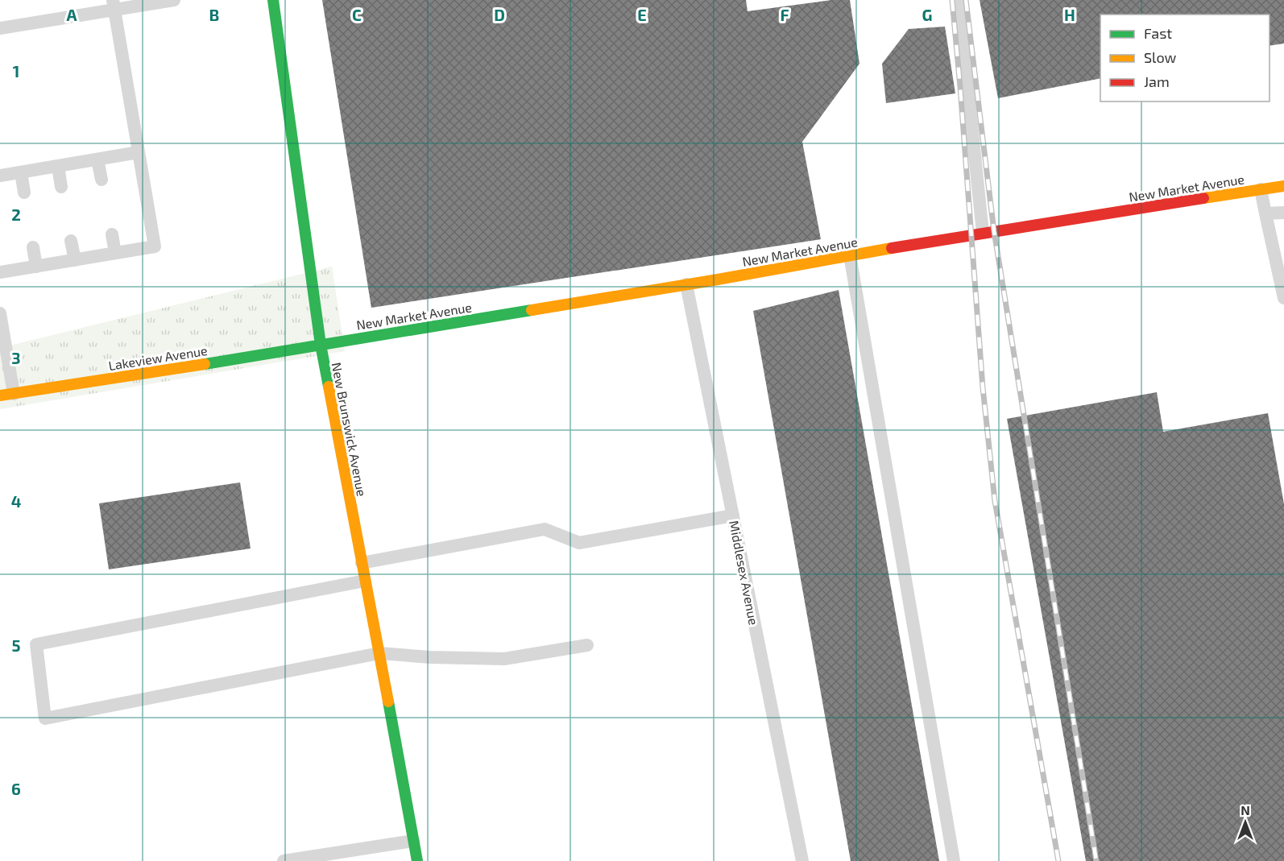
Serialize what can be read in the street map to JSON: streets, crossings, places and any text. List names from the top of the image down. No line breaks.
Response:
{"streets":{"main road":["New Market Avenue","Lakeview Avenue","New Brunswick Avenue"],"lane":["Middlesex Avenue"]},"crossings":[["New Market Avenue","Lakeview Avenue"],["New Market Avenue","New Brunswick Avenue"],["New Market Avenue","Middlesex Avenue"],["Lakeview Avenue","New Brunswick Avenue"]],"legend":["Fast","Slow","Jam"],"north":"top","grid":{"columns":["A","B","C","D","E","F","G","H"],"rows":["1","2","3","4","5","6"]}}
